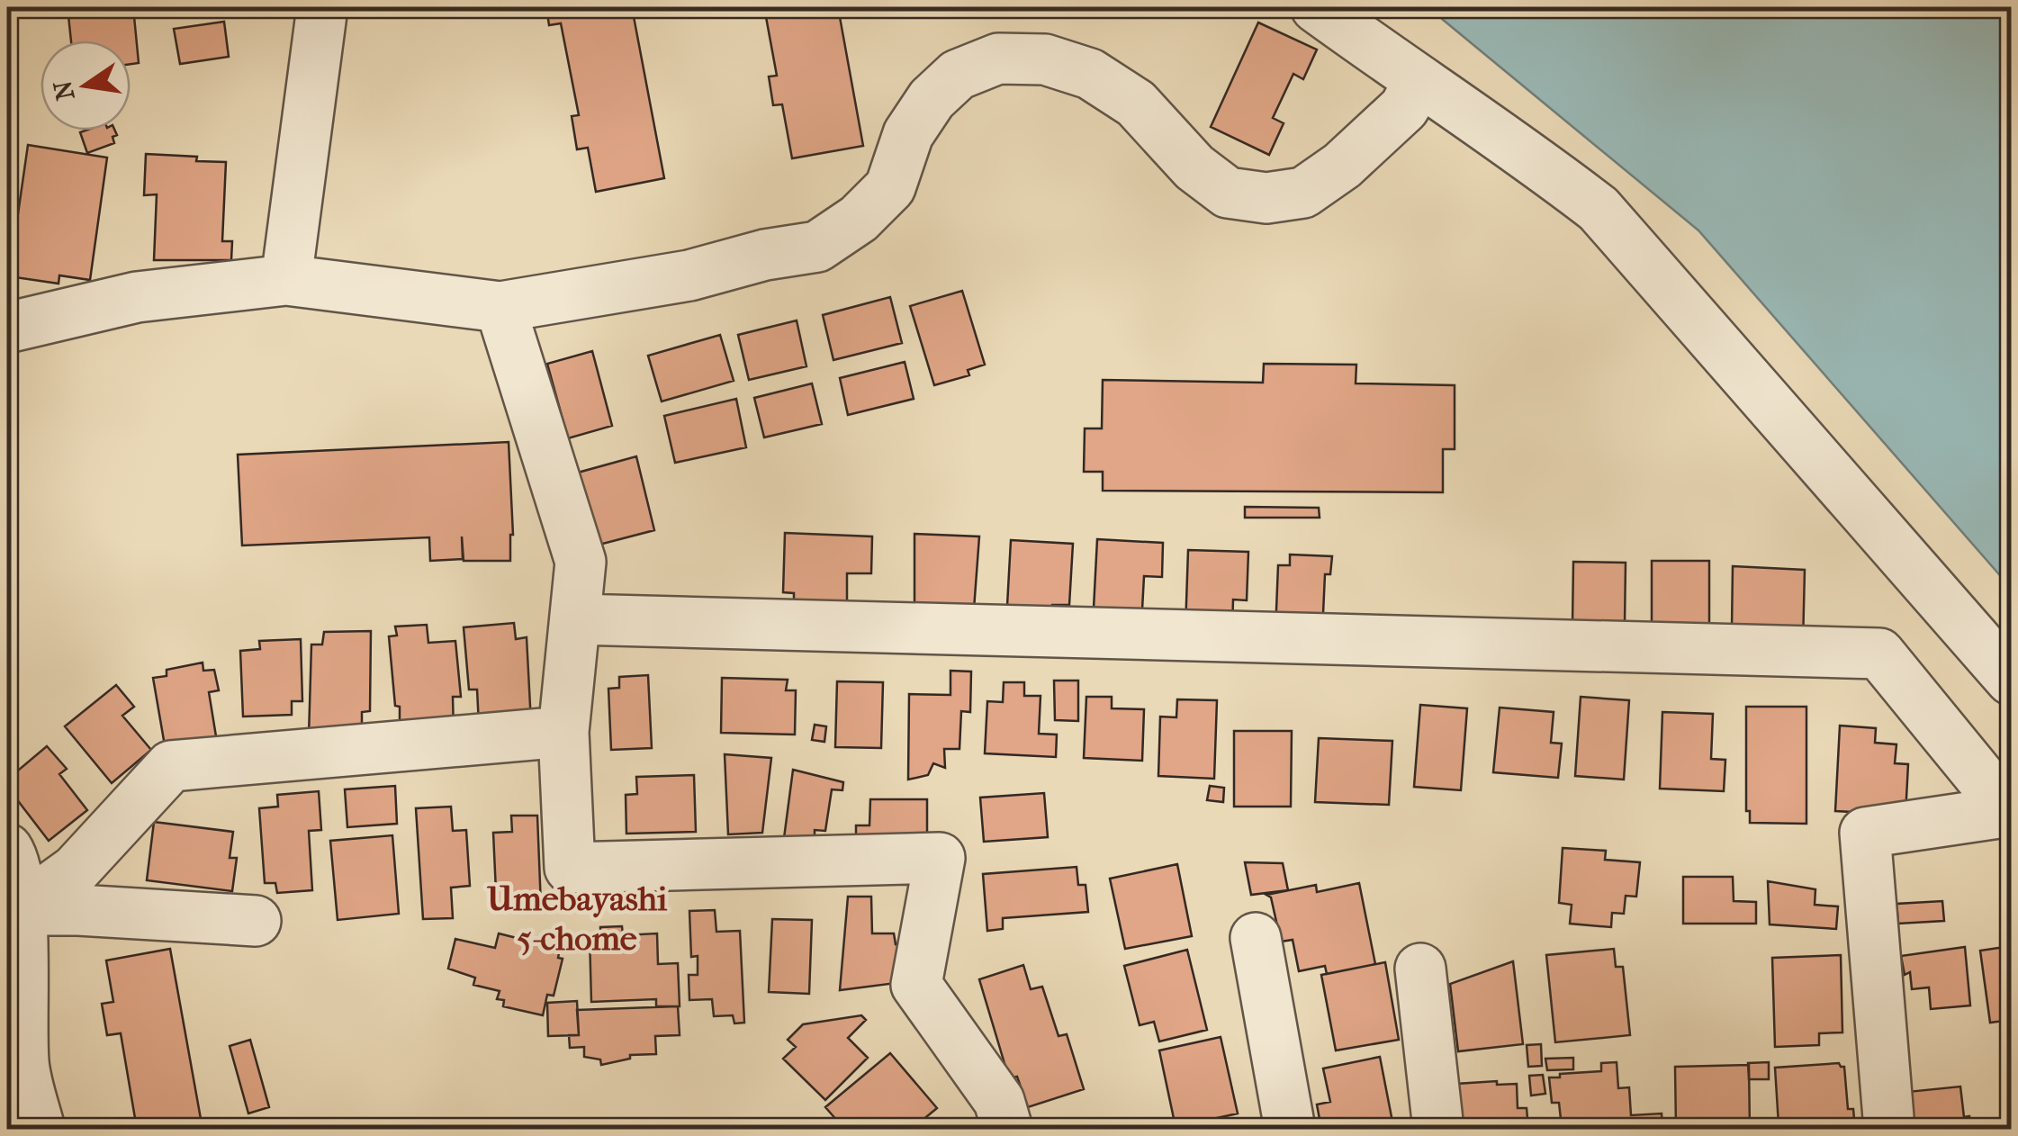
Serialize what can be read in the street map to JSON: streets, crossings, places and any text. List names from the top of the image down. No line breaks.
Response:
{"districts":["Umebayashi 5-chome"],"north":"left"}
